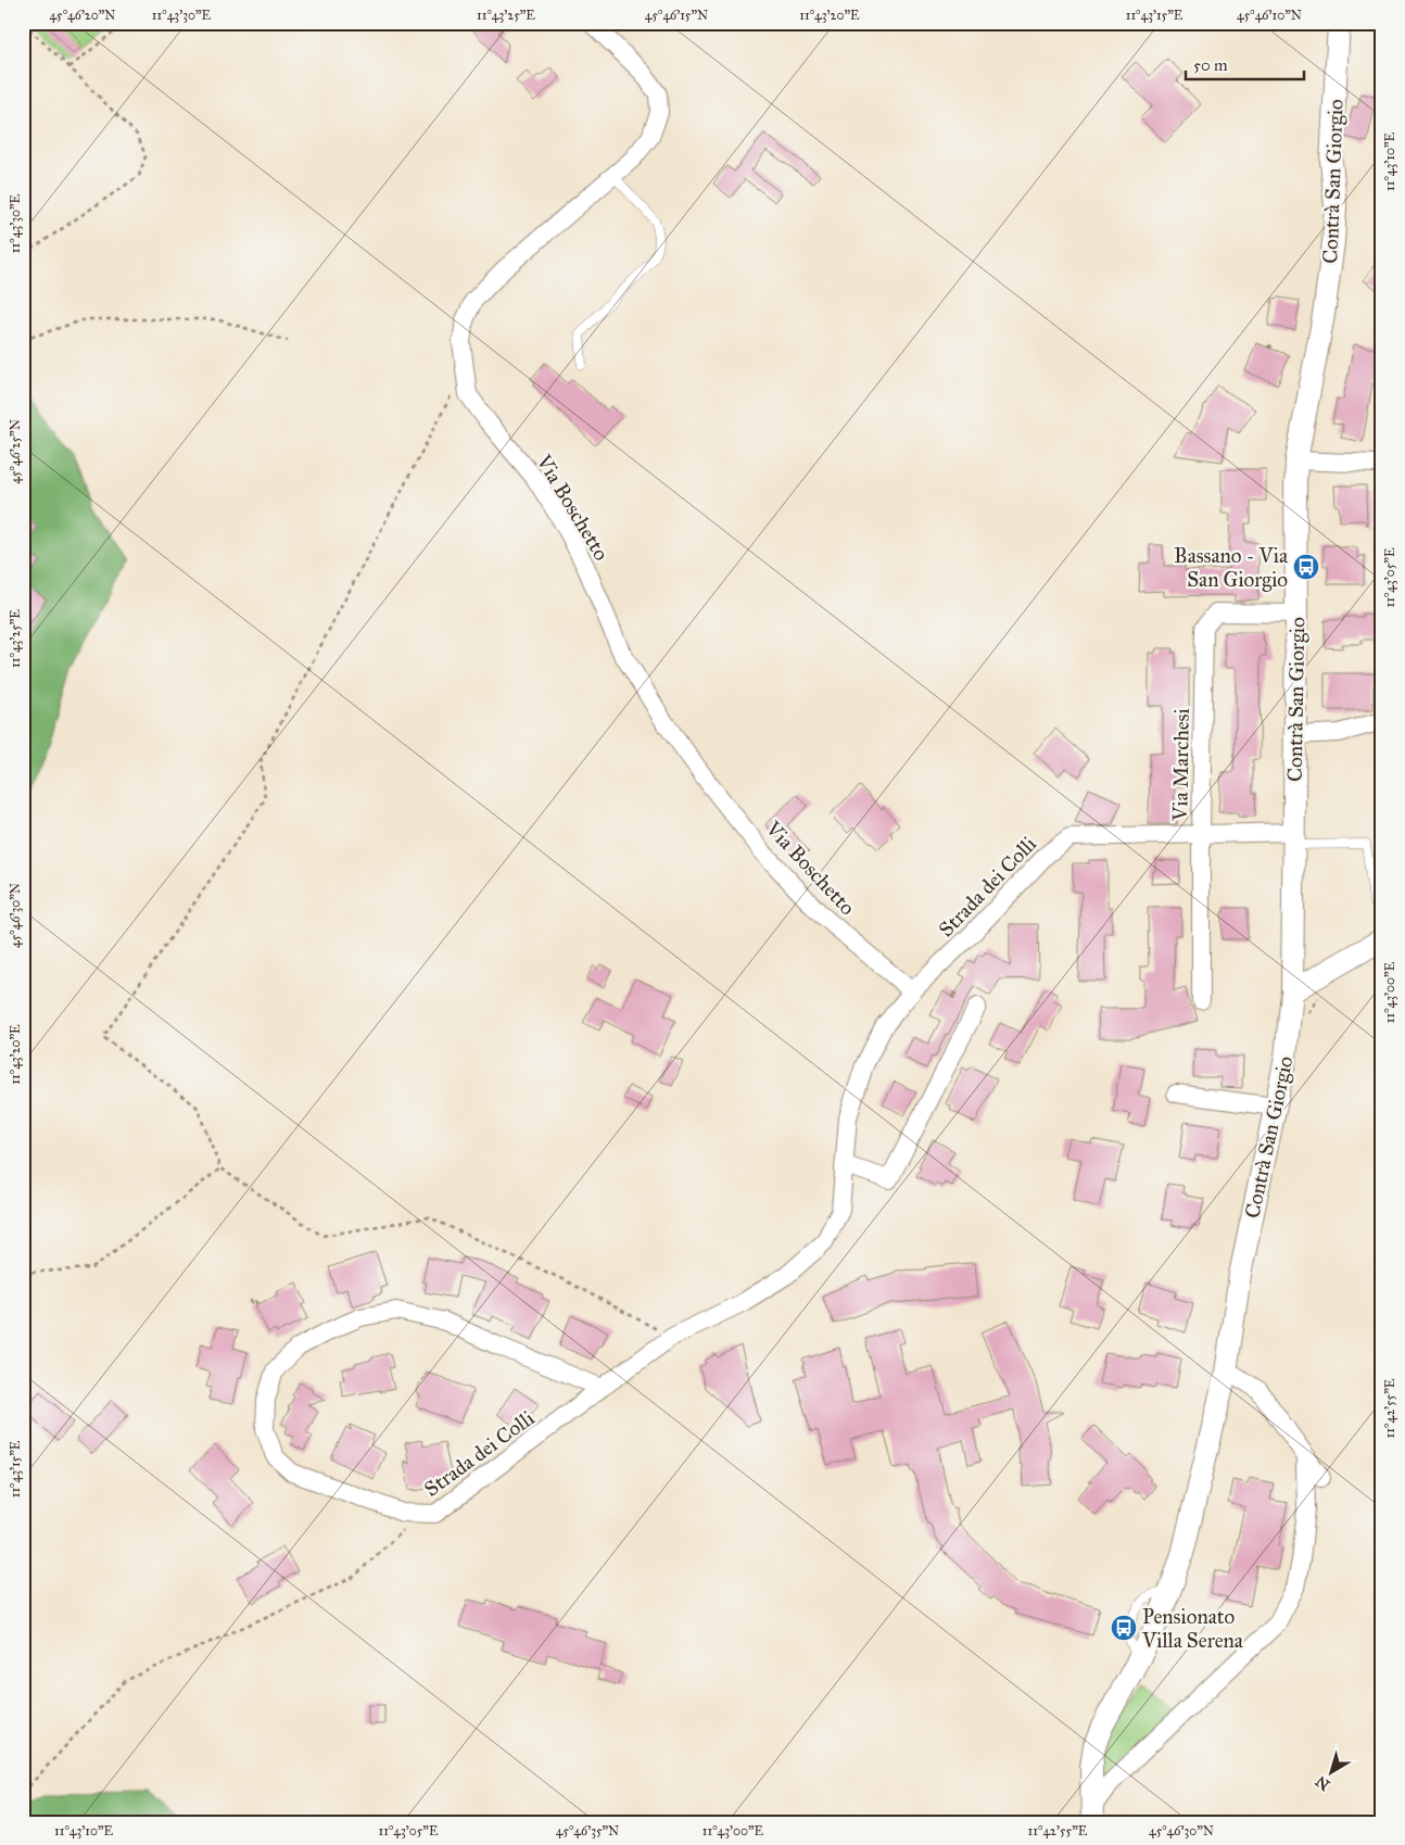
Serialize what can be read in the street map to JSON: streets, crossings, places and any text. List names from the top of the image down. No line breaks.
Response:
{"streets":{"street":["Contrà San Giorgio","Via Boschetto","Via Marchesi","Strada dei Colli"]},"crossings":[["Contrà San Giorgio","Via Marchesi"],["Contrà San Giorgio","Strada dei Colli"],["Via Boschetto","Strada dei Colli"],["Via Marchesi","Strada dei Colli"]],"places":{"bus stop":["Bassano - Via San Giorgio","Pensionato Villa Serena"]},"scale_bar":"50 m","north":"bottom left","coordinates":["45°46'20\"N","11°43'30\"E","11°43'25\"E","45°46'15\"N","11°43'20\"E","11°43'15\"E","45°46'10\"N","11°43'10\"E","45°46'25\"N","11°43'05\"E","45°46'30\"N","11°43'00\"E","11°42'55\"E","45°46'35\"N"]}
